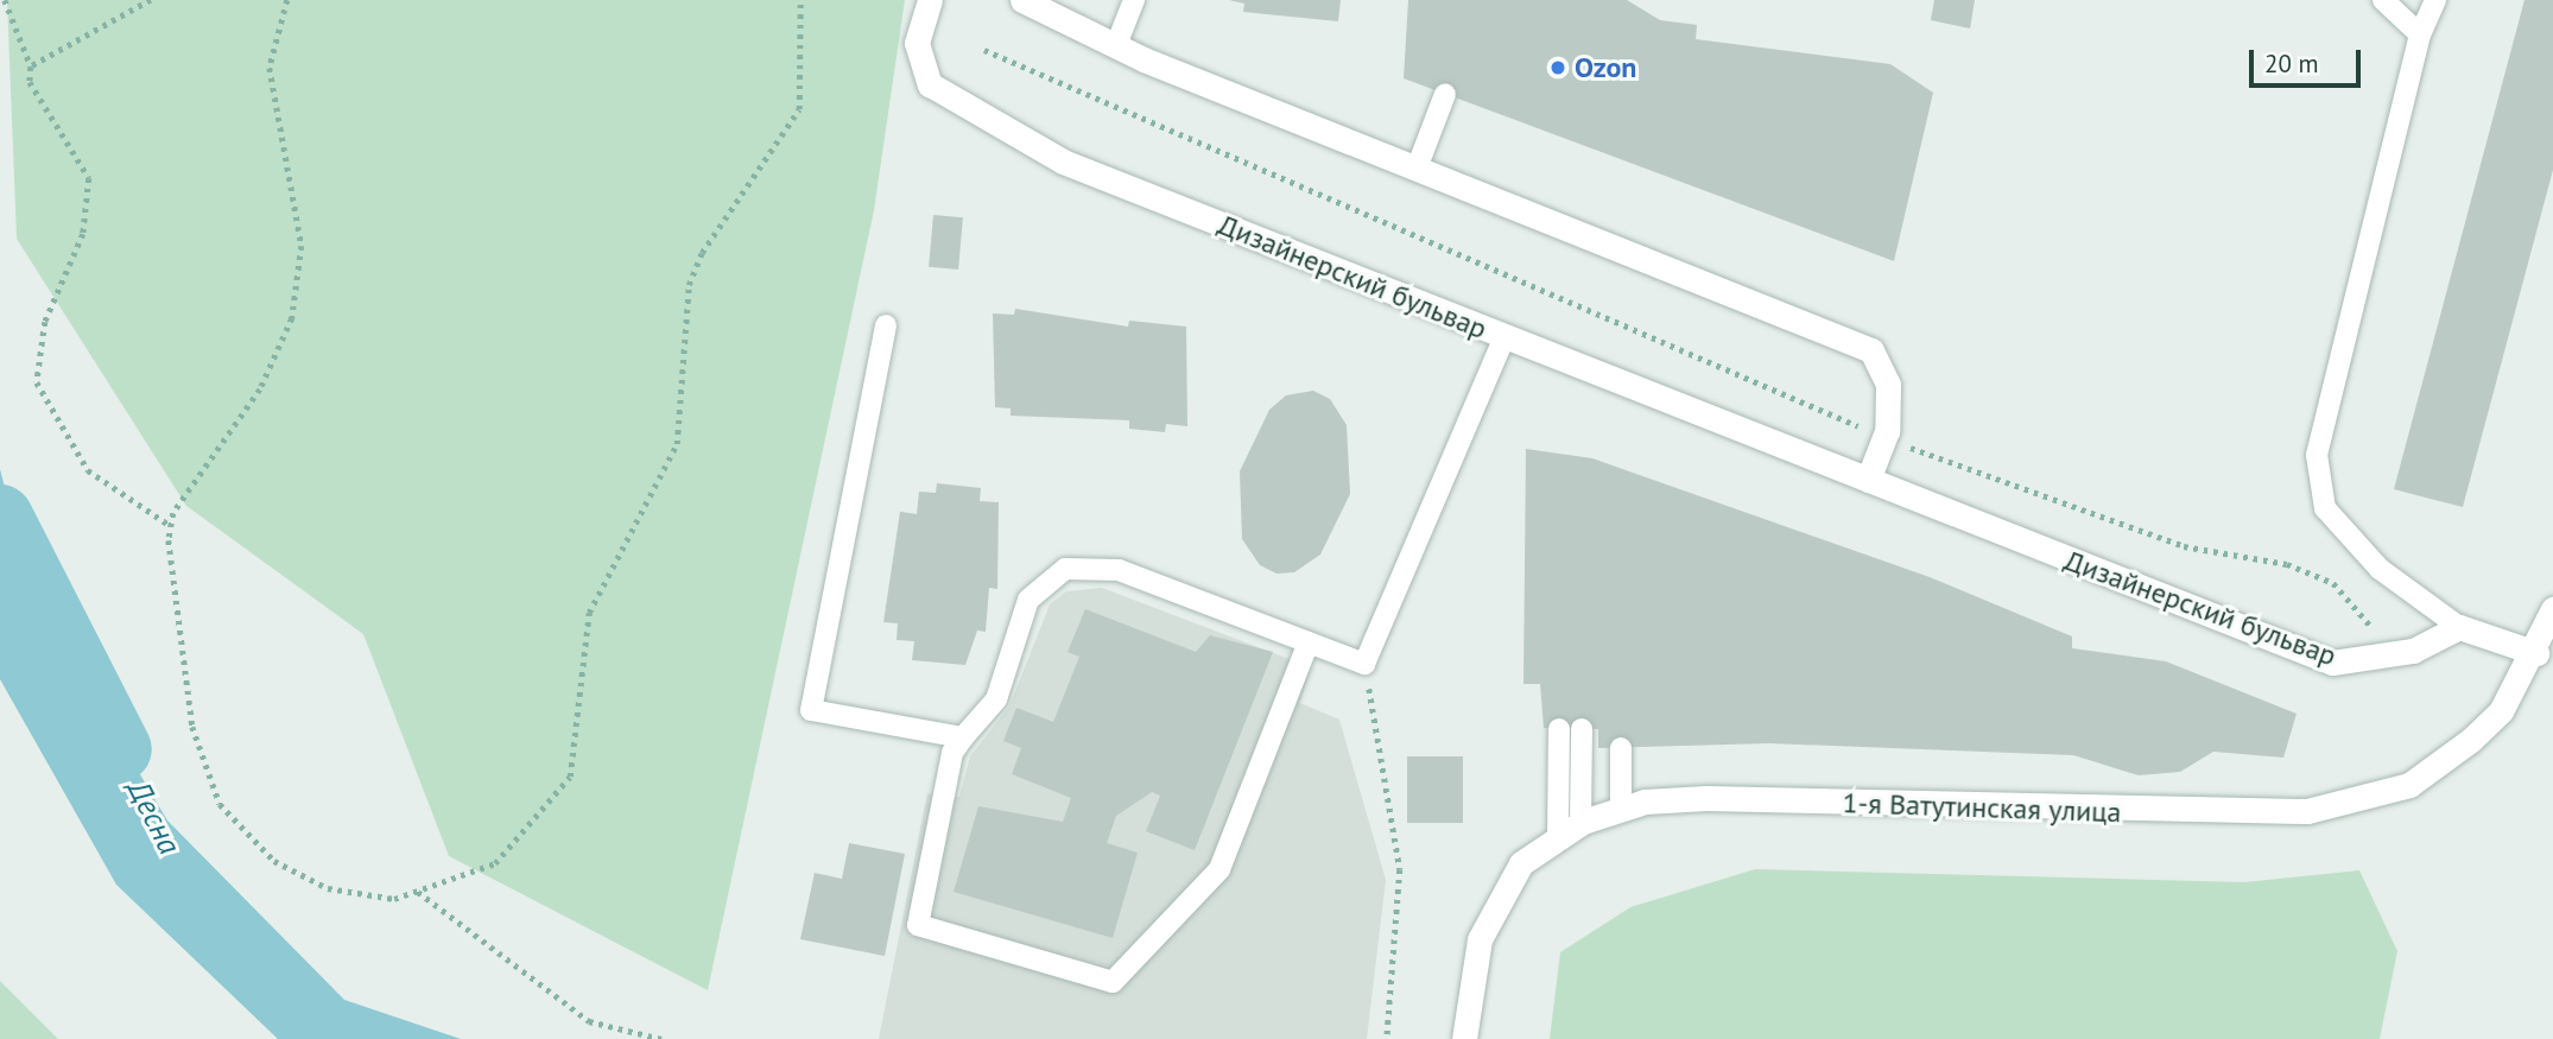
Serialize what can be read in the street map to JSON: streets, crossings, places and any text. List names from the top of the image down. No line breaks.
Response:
{"streets":{"street":["Дизайнерский бульвар","1-я Ватутинская улица"]},"water":["Десна"],"places":["Ozon"],"scale_bar":"20 m"}
